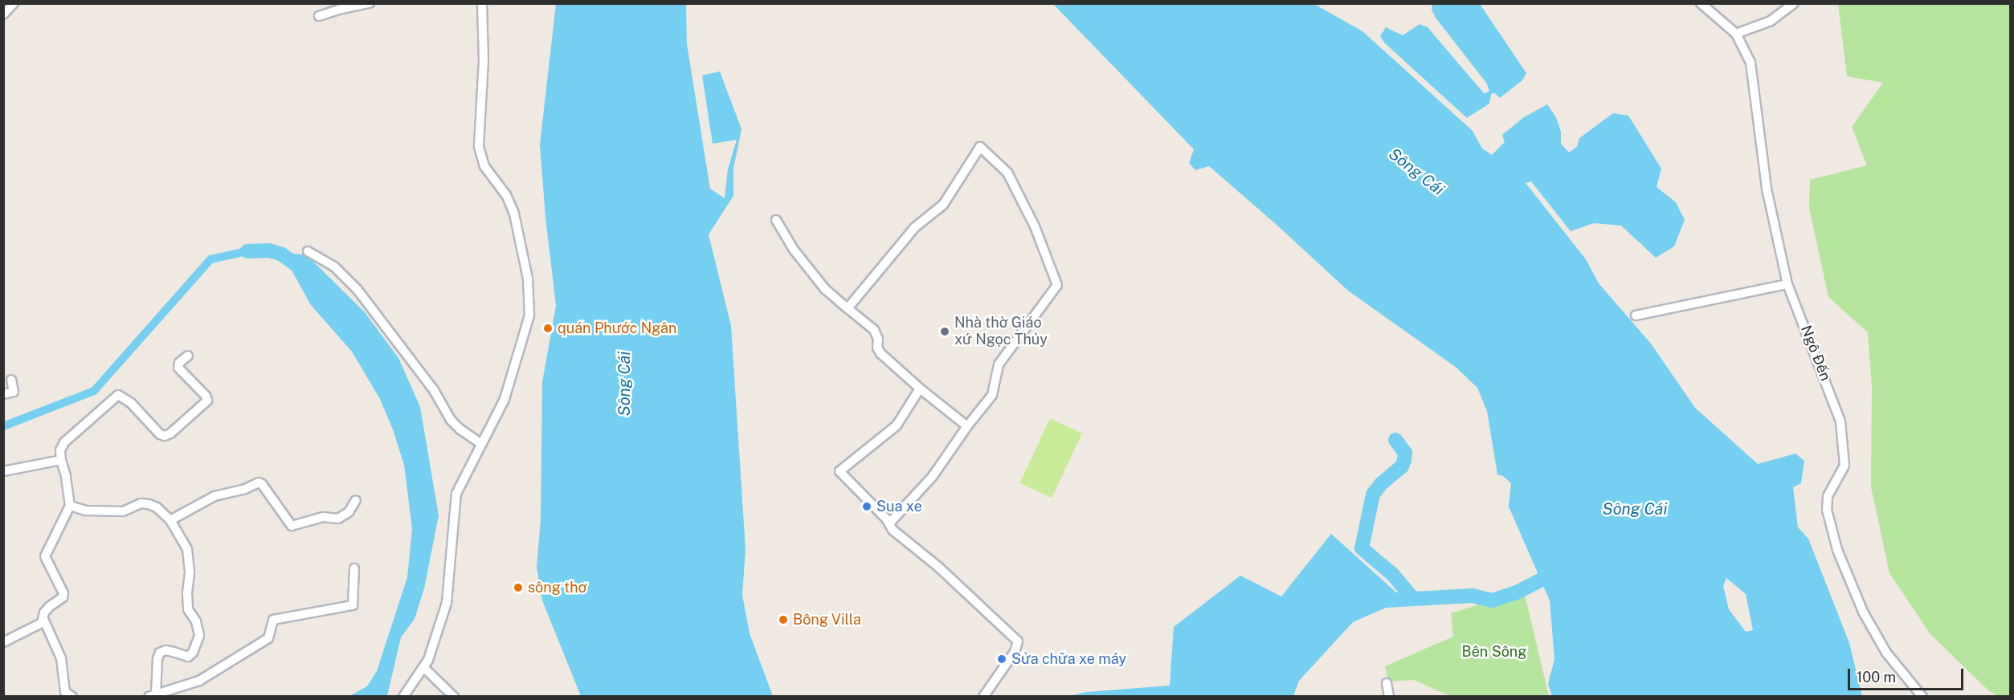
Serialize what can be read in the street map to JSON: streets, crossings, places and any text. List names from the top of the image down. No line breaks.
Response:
{"streets":{"street":["Ngô Đến"]},"water":["Sông Cái"],"parks":["Bên Sông"],"places":["quán Phước Ngân","Nhà thờ Giáo xứ Ngọc Thủy","Sua xe","sông thơ","Bông Villa","Sửa chữa xe máy"],"scale_bar":"100 m"}
